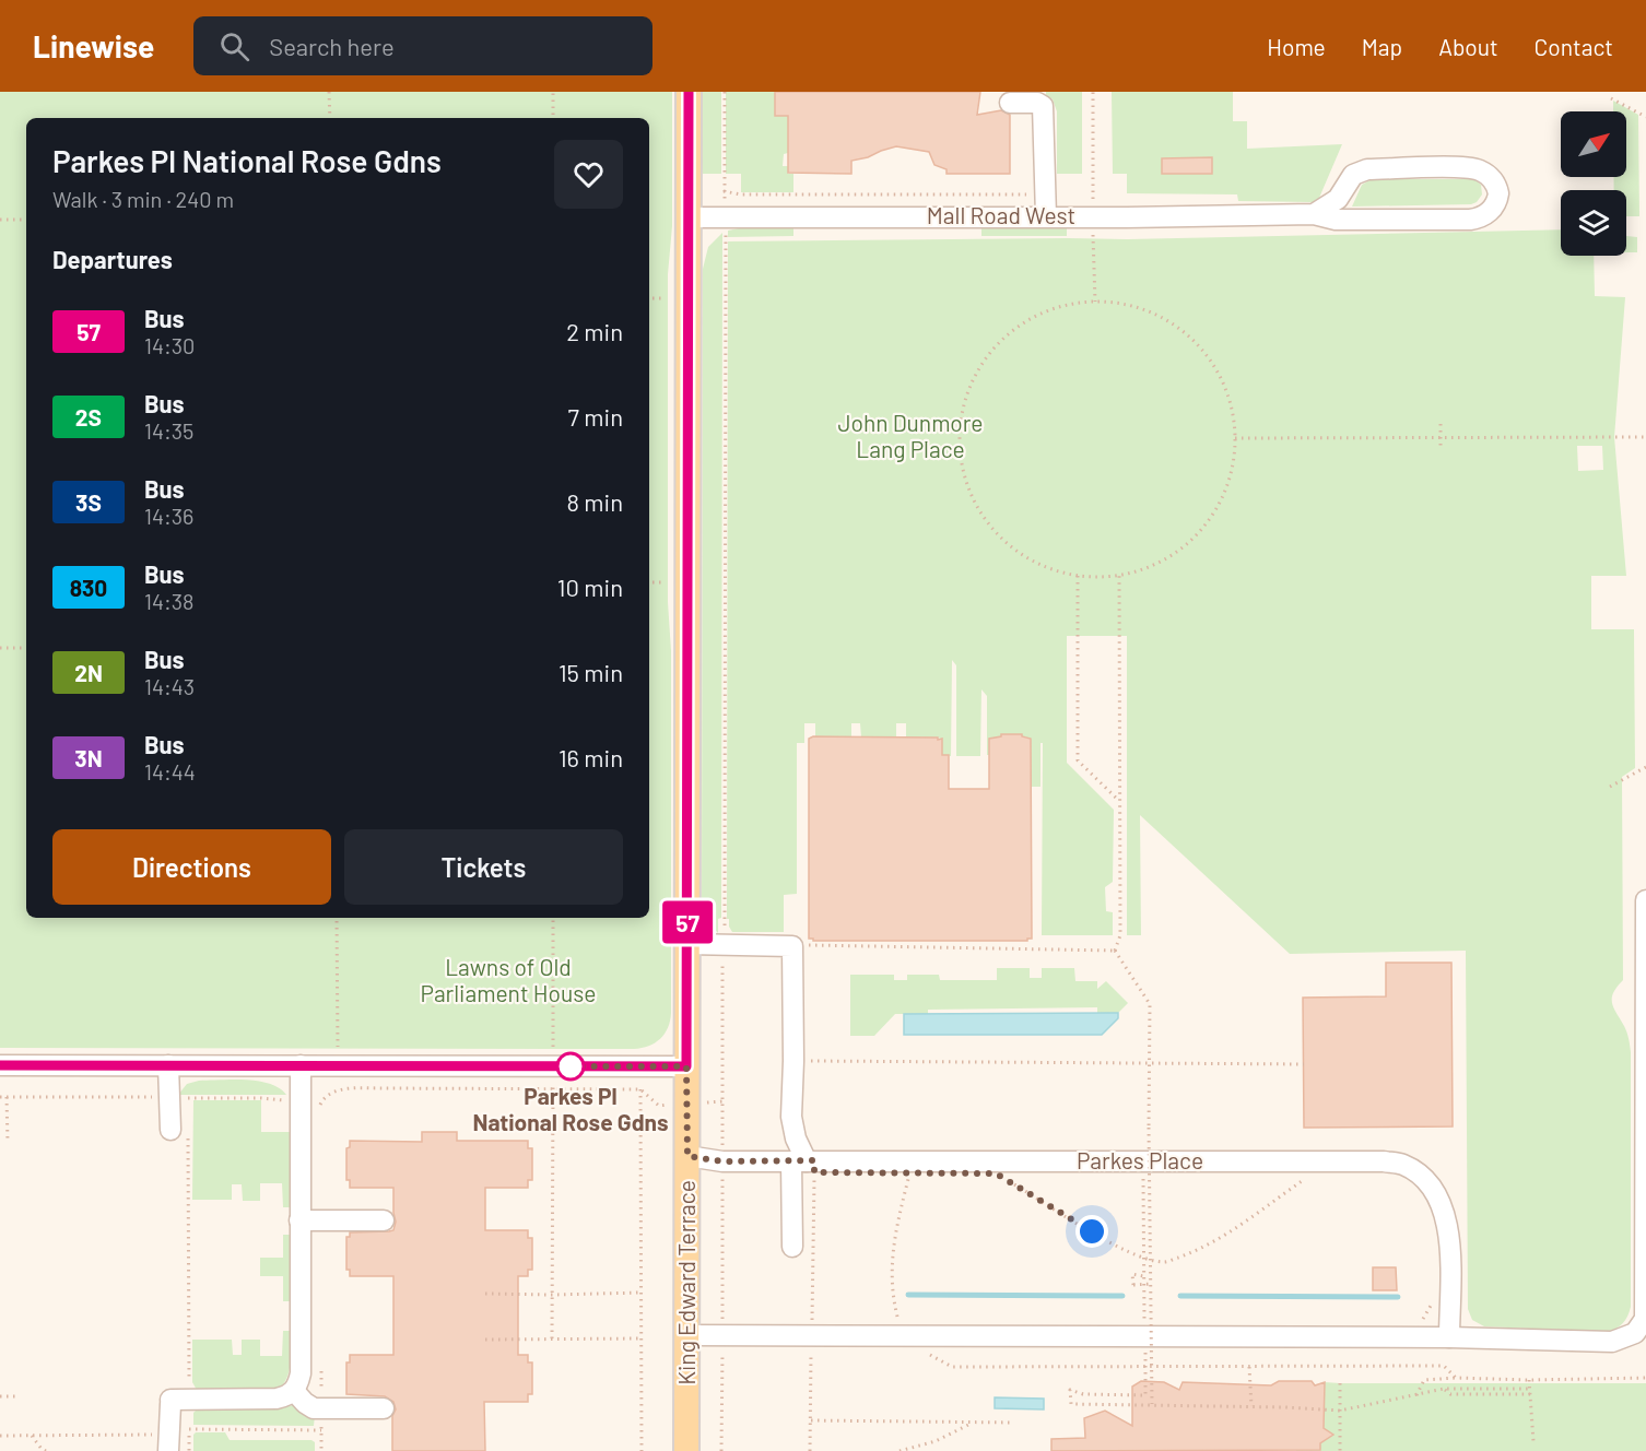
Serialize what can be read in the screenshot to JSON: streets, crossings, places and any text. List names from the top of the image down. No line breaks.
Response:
{"streets":{"main road":["King Edward Terrace"],"street":["Mall Road West","Parkes Place"]},"crossings":[["Mall Road West","King Edward Terrace"],["Parkes Place","King Edward Terrace"]],"parks":["John Dunmore Lang Place","Lawns of Old Parliament House"],"places":["Parkes Pl National Rose Gdns"],"lines":["bus line 57"],"north":"top right","page":{"header":"Linewise","search":"Search here","nav":["Home","Map","About","Contact"],"on_map":"57","heading":[["Parkes Pl National Rose Gdns","Walk · 3 min · 240 m"],"Departures"],"list":[{"mark":"57","name":"Bus","note":"14:30","value":"2 min"},{"mark":"2S","name":"Bus","note":"14:35","value":"7 min"},{"mark":"3S","name":"Bus","note":"14:36","value":"8 min"},{"mark":"830","name":"Bus","note":"14:38","value":"10 min"},{"mark":"2N","name":"Bus","note":"14:43","value":"15 min"},{"mark":"3N","name":"Bus","note":"14:44","value":"16 min"}],"buttons":["Directions","Tickets"]}}
